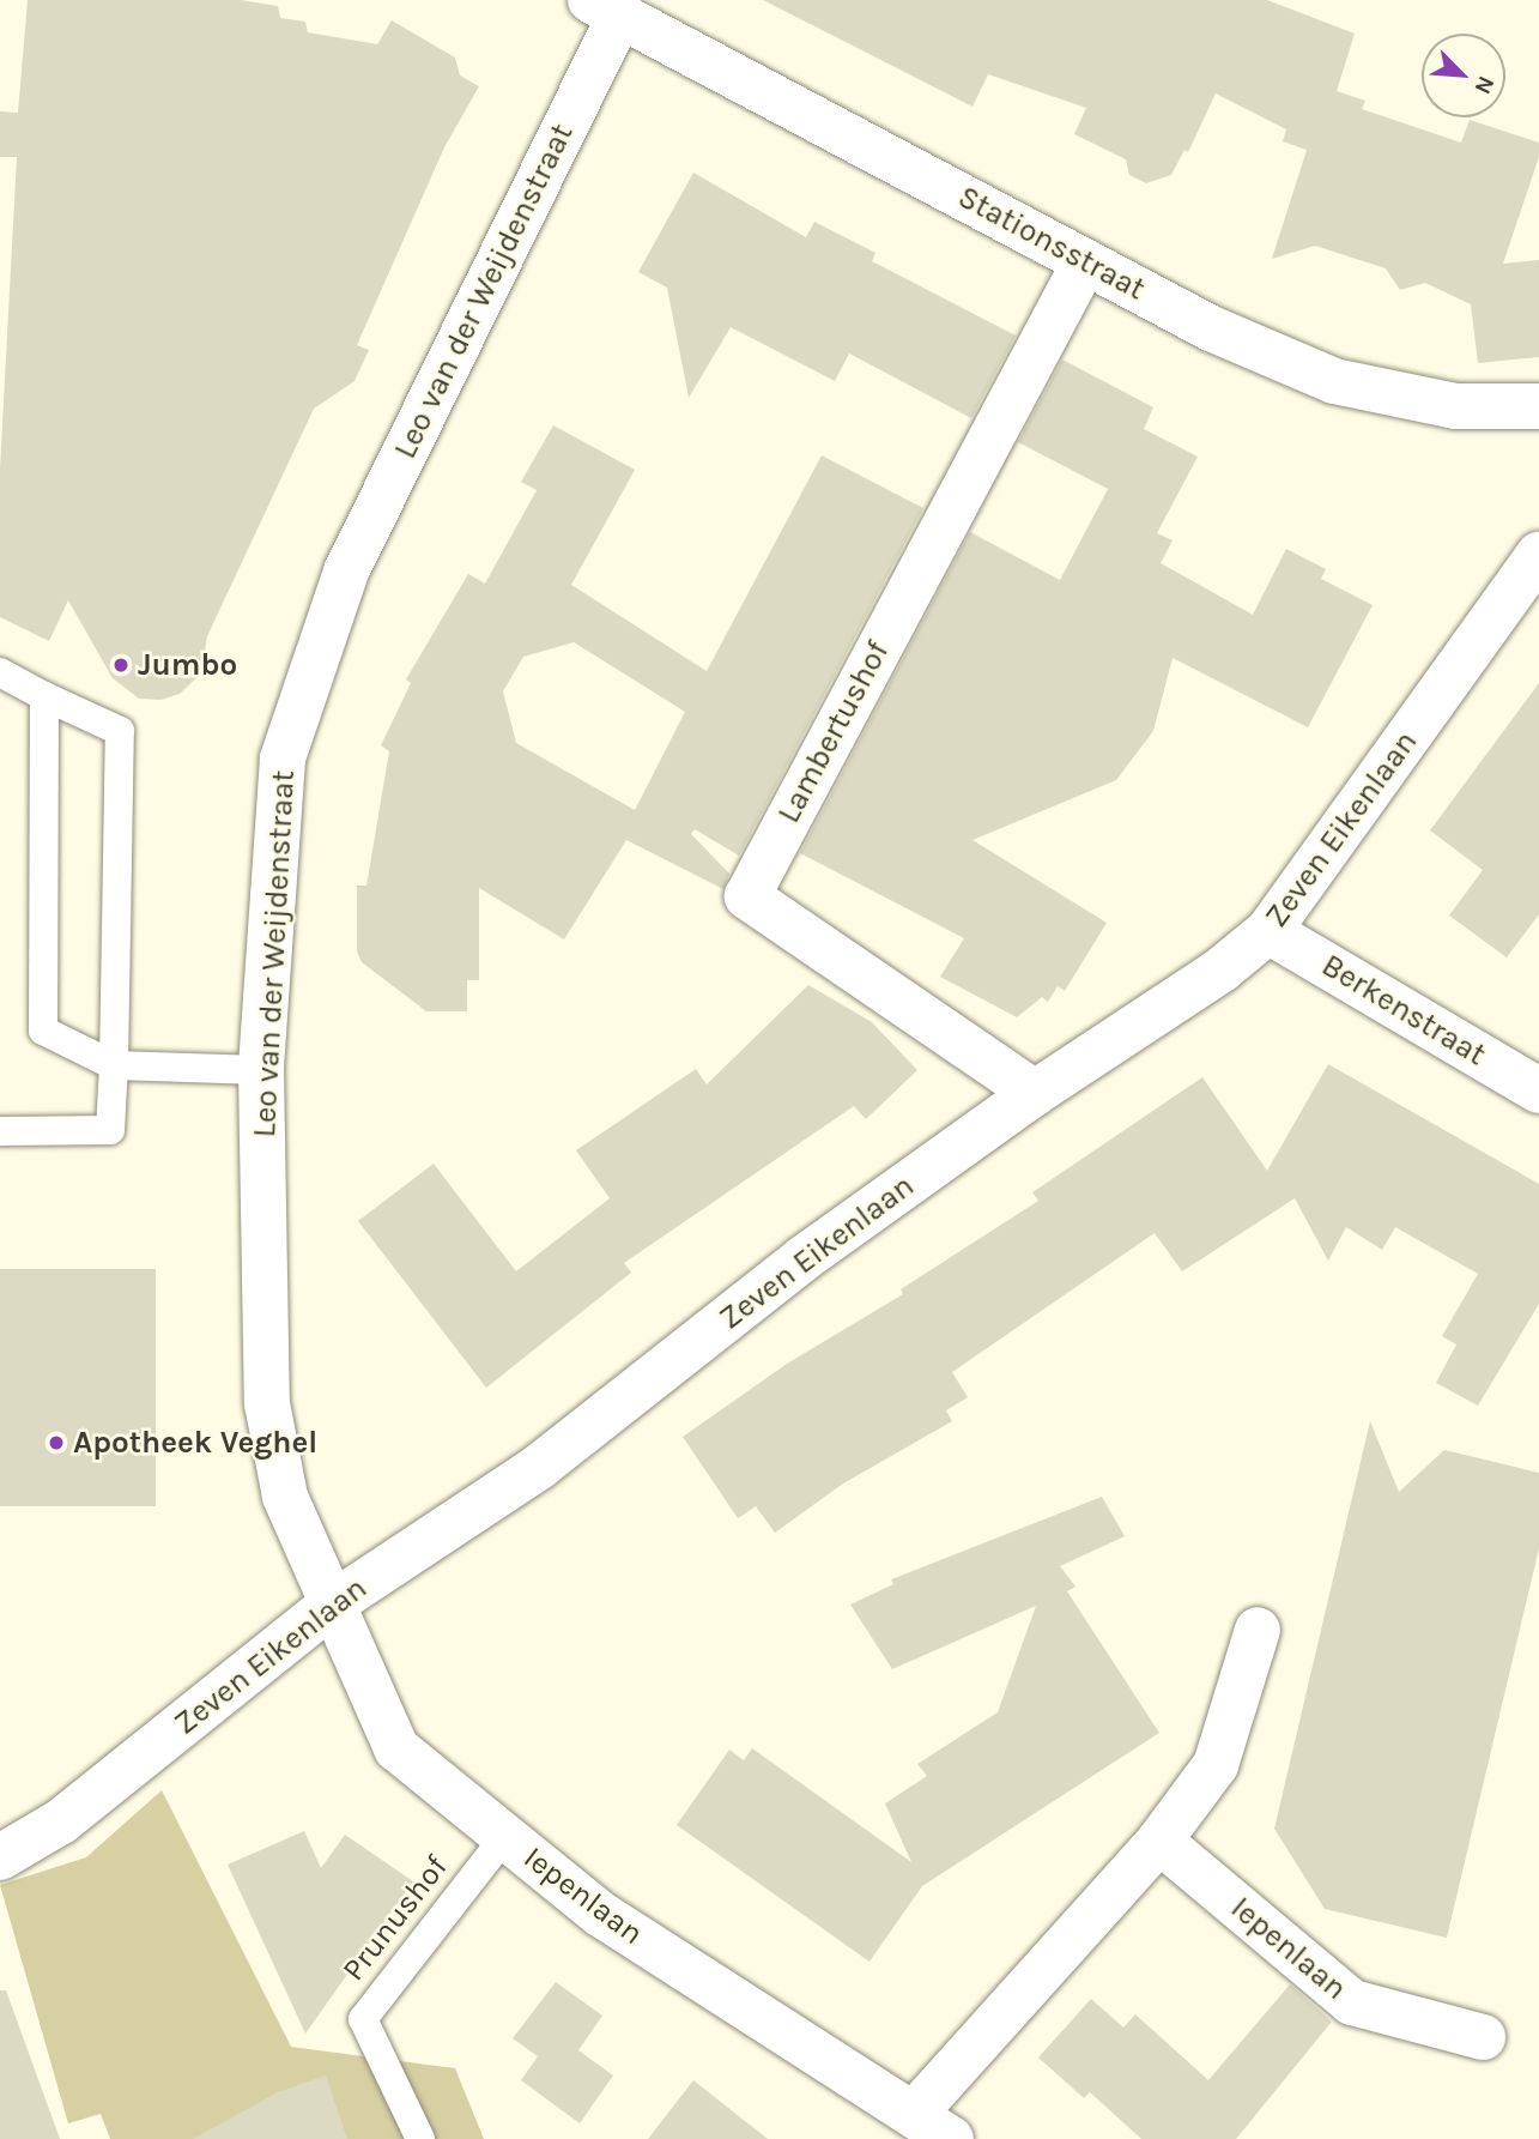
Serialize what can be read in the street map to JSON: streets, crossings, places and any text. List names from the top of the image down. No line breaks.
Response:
{"streets":{"street":["Stationsstraat","Leo van der Weijdenstraat","Lambertushof","Zeven Eikenlaan","Berkenstraat","Iepenlaan"],"lane":["Prunushof"]},"crossings":[["Stationsstraat","Leo van der Weijdenstraat"],["Stationsstraat","Lambertushof"],["Leo van der Weijdenstraat","Zeven Eikenlaan"],["Leo van der Weijdenstraat","Iepenlaan"],["Lambertushof","Zeven Eikenlaan"],["Zeven Eikenlaan","Berkenstraat"],["Zeven Eikenlaan","Iepenlaan"],["Iepenlaan","Prunushof"]],"places":["Jumbo","Apotheek Veghel"],"north":"bottom right"}
